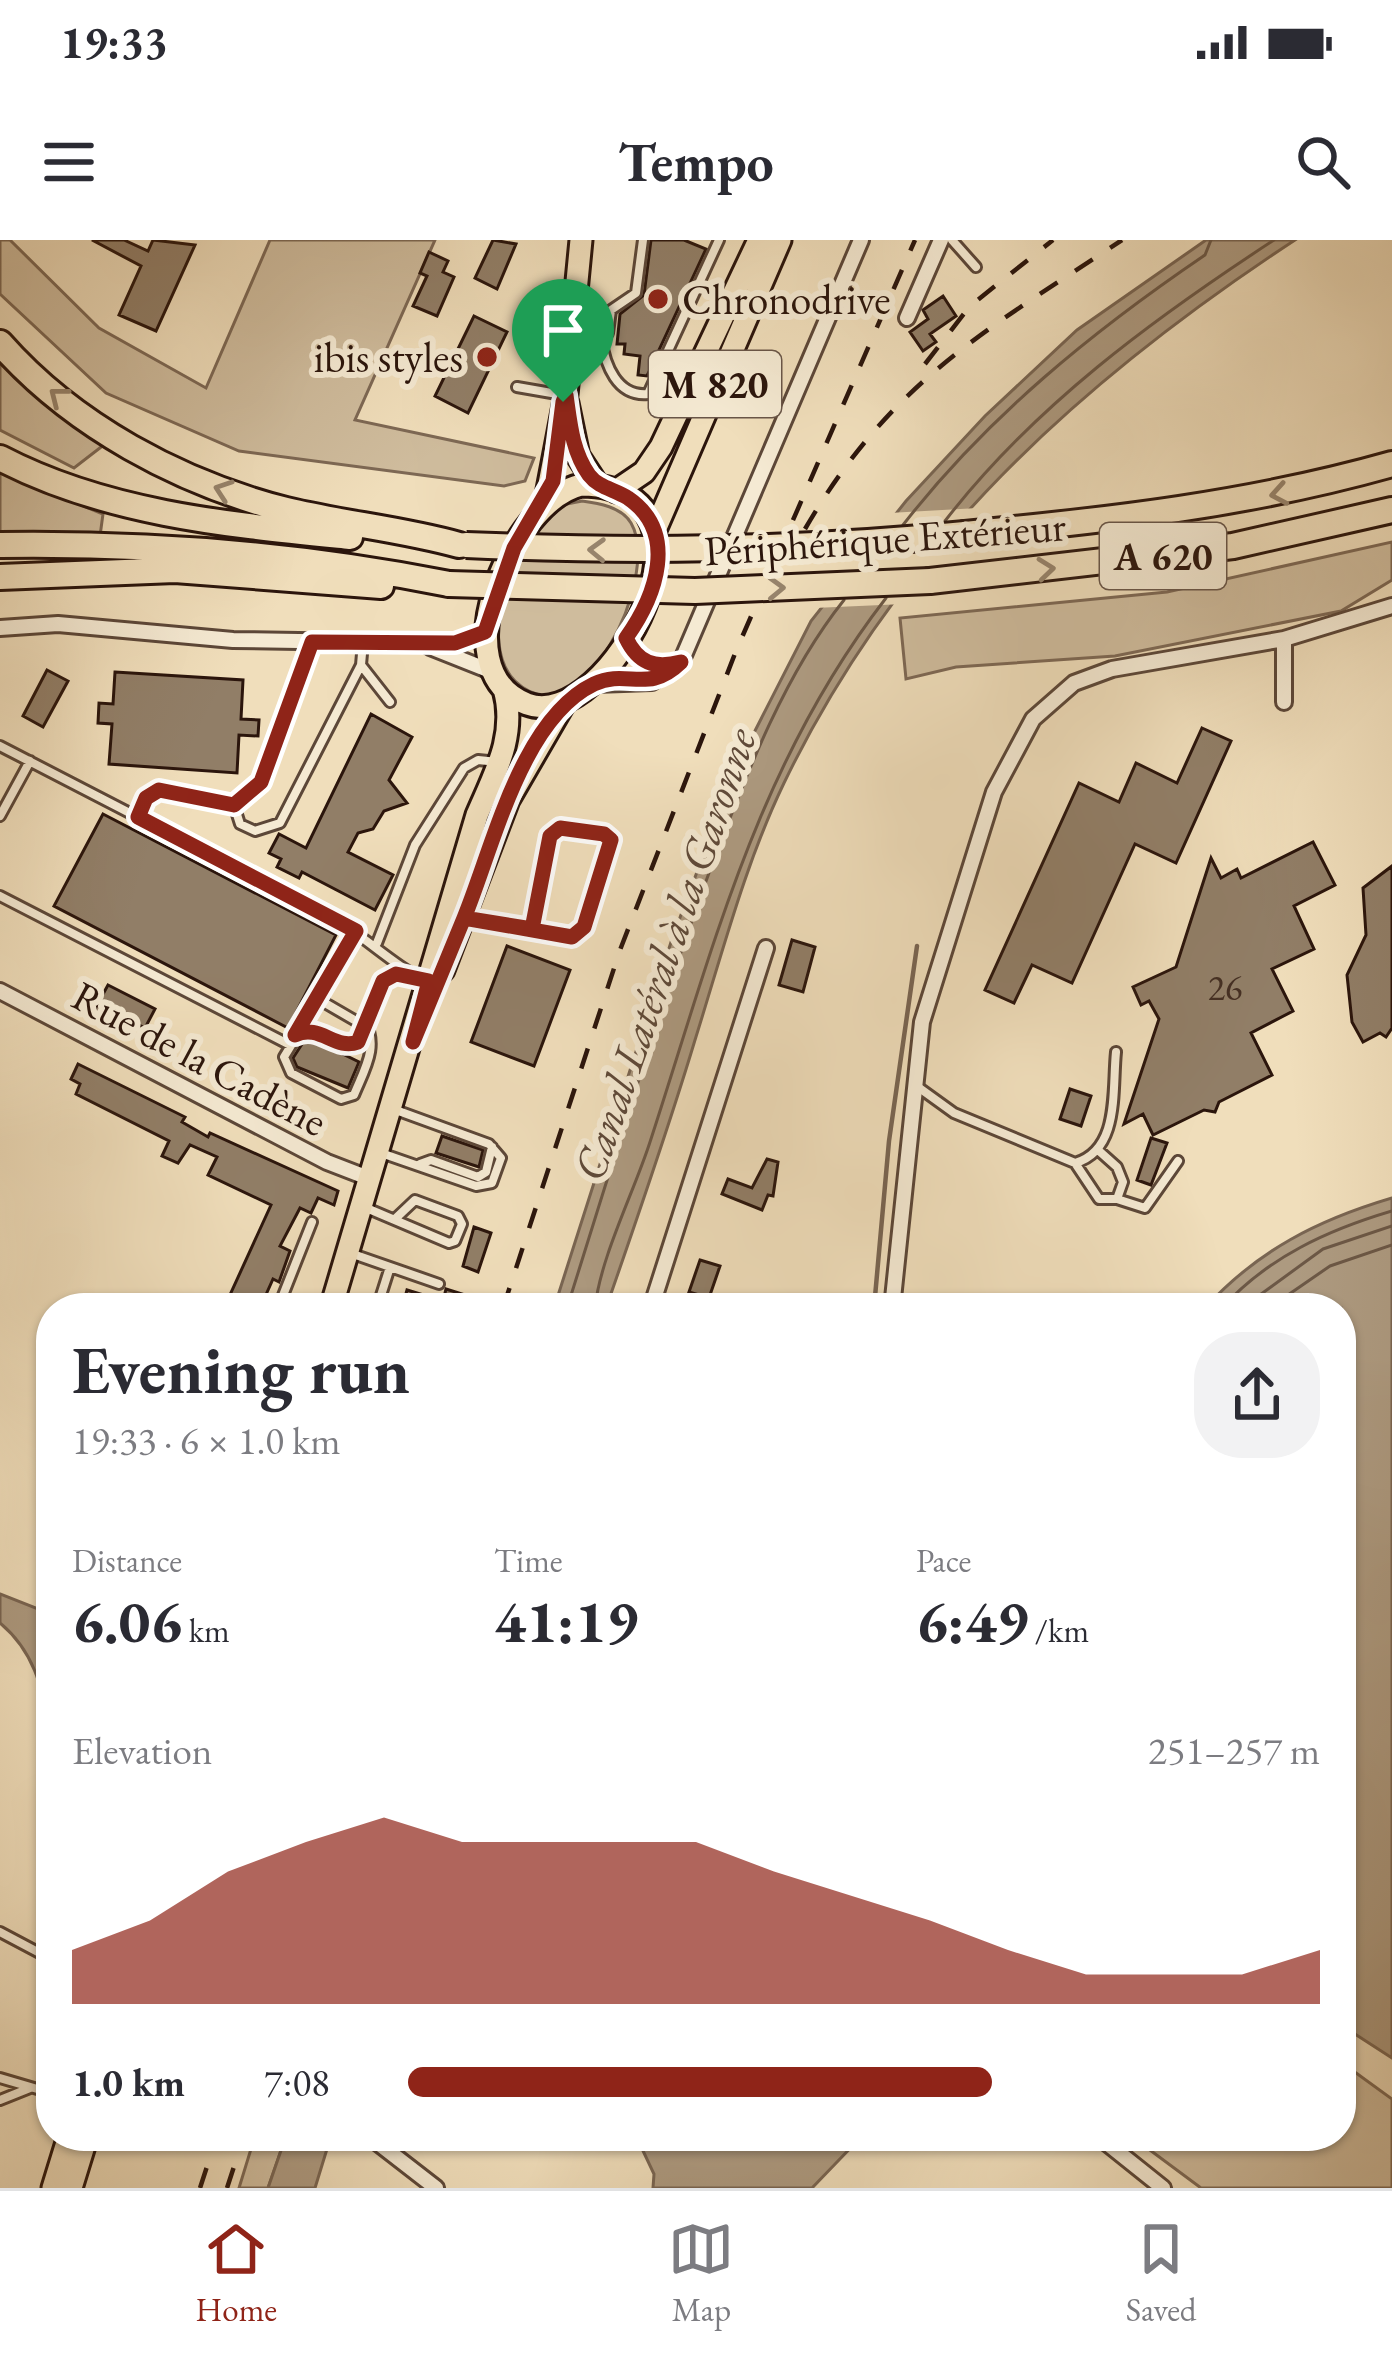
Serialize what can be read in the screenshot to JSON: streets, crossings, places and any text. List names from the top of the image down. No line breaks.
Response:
{"streets":{"highway":["Périphérique Extérieur","A 620"],"main road":["M 820"],"street":["Rue de la Cadène"]},"water":["Canal Latéral à la Garonne"],"places":["Chronodrive","ibis styles"],"house_numbers":["26"],"page":{"status":"19:33","header":"Tempo","heading":["Evening run","19:33 · 6 × 1.0 km"],"stats":[["Distance","6.06 km"],["Time","41:19"],["Pace","6:49 /km"]],"chart":["Elevation","251–257 m"],"list":[{"name":"1.0 km","note":"7:08"}],"tabs":["Home","Map","Saved"]}}
